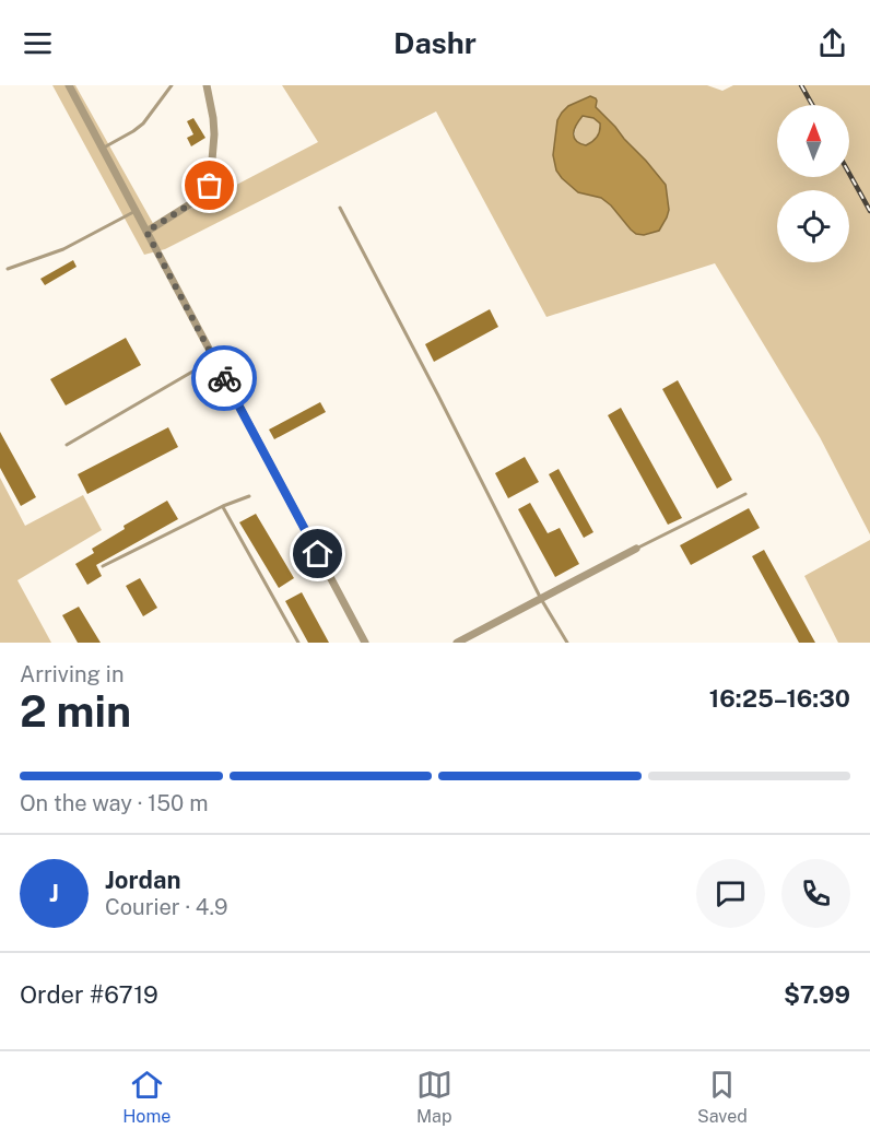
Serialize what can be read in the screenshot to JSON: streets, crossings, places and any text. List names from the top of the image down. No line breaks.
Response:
{"north":"top","page":{"header":"Dashr","heading":["2 min","Arriving in","16:25–16:30"],"panel":["Jordan","Courier · 4.9","Order #6719","$7.99"],"bar":"On the way · 150 m","round":"J","tabs":["Home","Map","Saved"]}}
